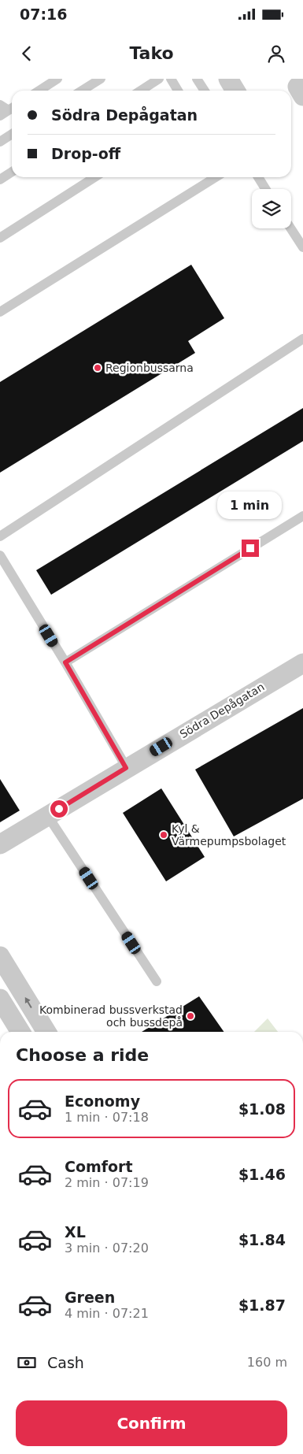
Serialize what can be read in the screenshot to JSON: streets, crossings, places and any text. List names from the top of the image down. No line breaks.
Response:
{"streets":{"street":["Södra Depågatan"]},"places":["Regionbussarna","Kyl & Värmepumpsbolaget","Kombinerad bussverkstad och bussdepå"],"page":{"status":"07:16","header":"Tako","banner":["Södra Depågatan","Drop-off"],"bubble":"1 min","heading":"Choose a ride","list":[{"name":"Economy","note":"1 min · 07:18","value":"$1.08"},{"name":"Comfort","note":"2 min · 07:19","value":"$1.46"},{"name":"XL","note":"3 min · 07:20","value":"$1.84"},{"name":"Green","note":"4 min · 07:21","value":"$1.87"}],"pay":["Cash","160 m"],"buttons":"Confirm"}}
